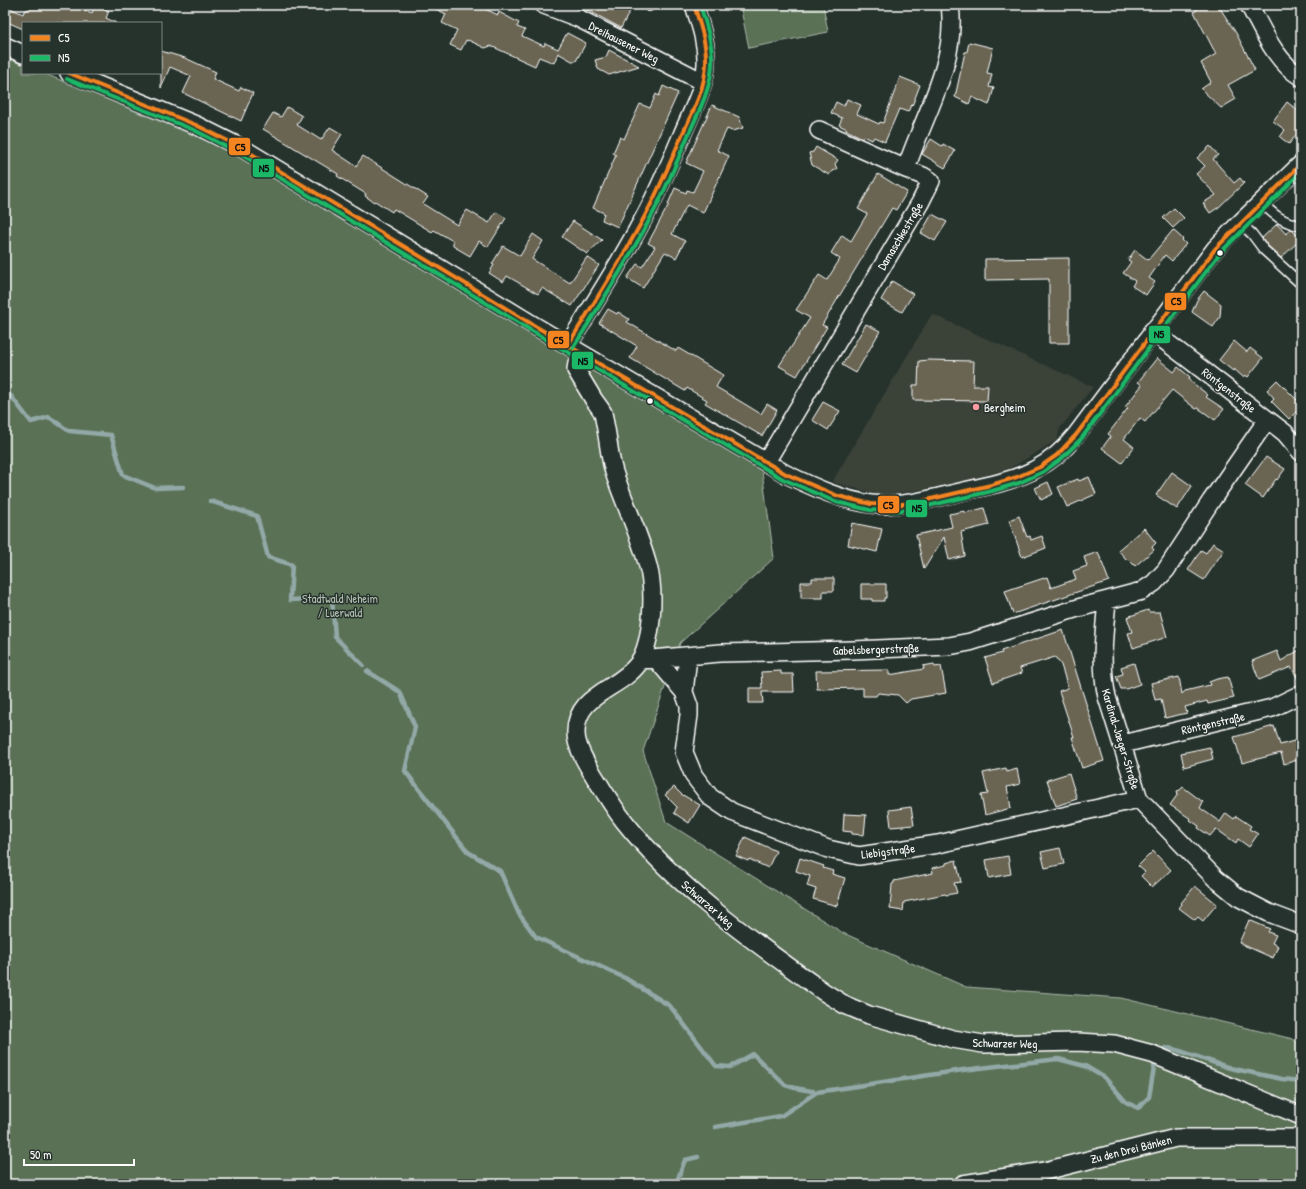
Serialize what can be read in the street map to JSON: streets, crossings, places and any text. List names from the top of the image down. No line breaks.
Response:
{"streets":{"street":["Dreihausener Weg","Damaschkestraße","Röntgenstraße","Gabelsbergerstraße","Kardinal-Jaeger-Straße","Liebigstraße","Schwarzer Weg","Zu den Drei Bänken"]},"crossings":[["Röntgenstraße","Kardinal-Jaeger-Straße"],["Gabelsbergerstraße","Kardinal-Jaeger-Straße"],["Gabelsbergerstraße","Liebigstraße"],["Gabelsbergerstraße","Schwarzer Weg"],["Kardinal-Jaeger-Straße","Liebigstraße"]],"parks":["Stadtwald Neheim / Luerwald"],"places":["Bergheim"],"lines":["transit line C5","transit line N5"],"legend":["C5","N5"],"scale_bar":"50 m"}
